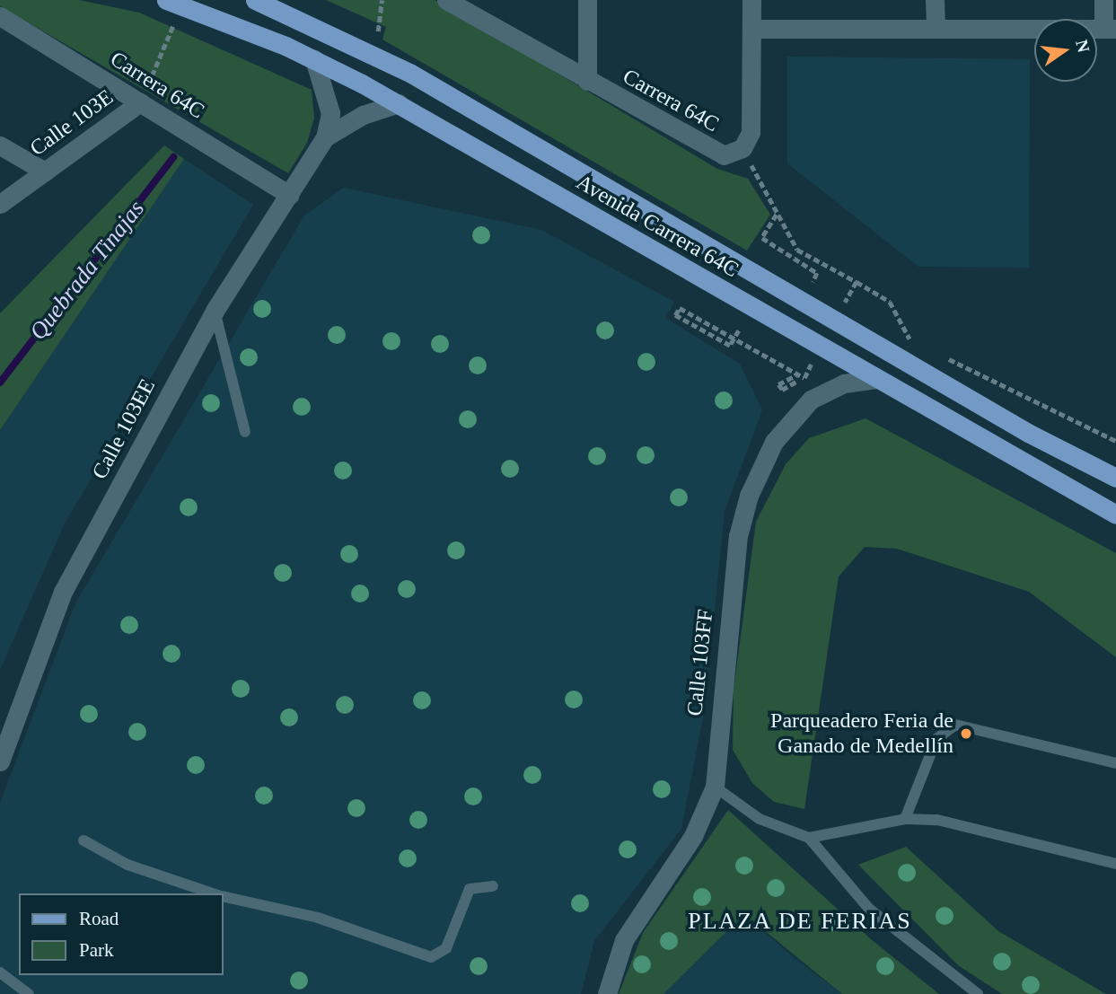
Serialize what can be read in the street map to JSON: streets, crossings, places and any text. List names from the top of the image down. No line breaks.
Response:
{"streets":{"main road":["Avenida Carrera 64C"],"street":["Carrera 64C","Calle 103E","Calle 103EE","Calle 103FF"]},"crossings":[["Carrera 64C","Calle 103E"],["Carrera 64C","Calle 103EE"],["Avenida Carrera 64C","Calle 103EE"],["Avenida Carrera 64C","Calle 103FF"]],"districts":["PLAZA DE FERIAS"],"water":["Quebrada Tinajas"],"places":["Parqueadero Feria de Ganado de Medellín"],"legend":["Road","Park"],"north":"right"}
